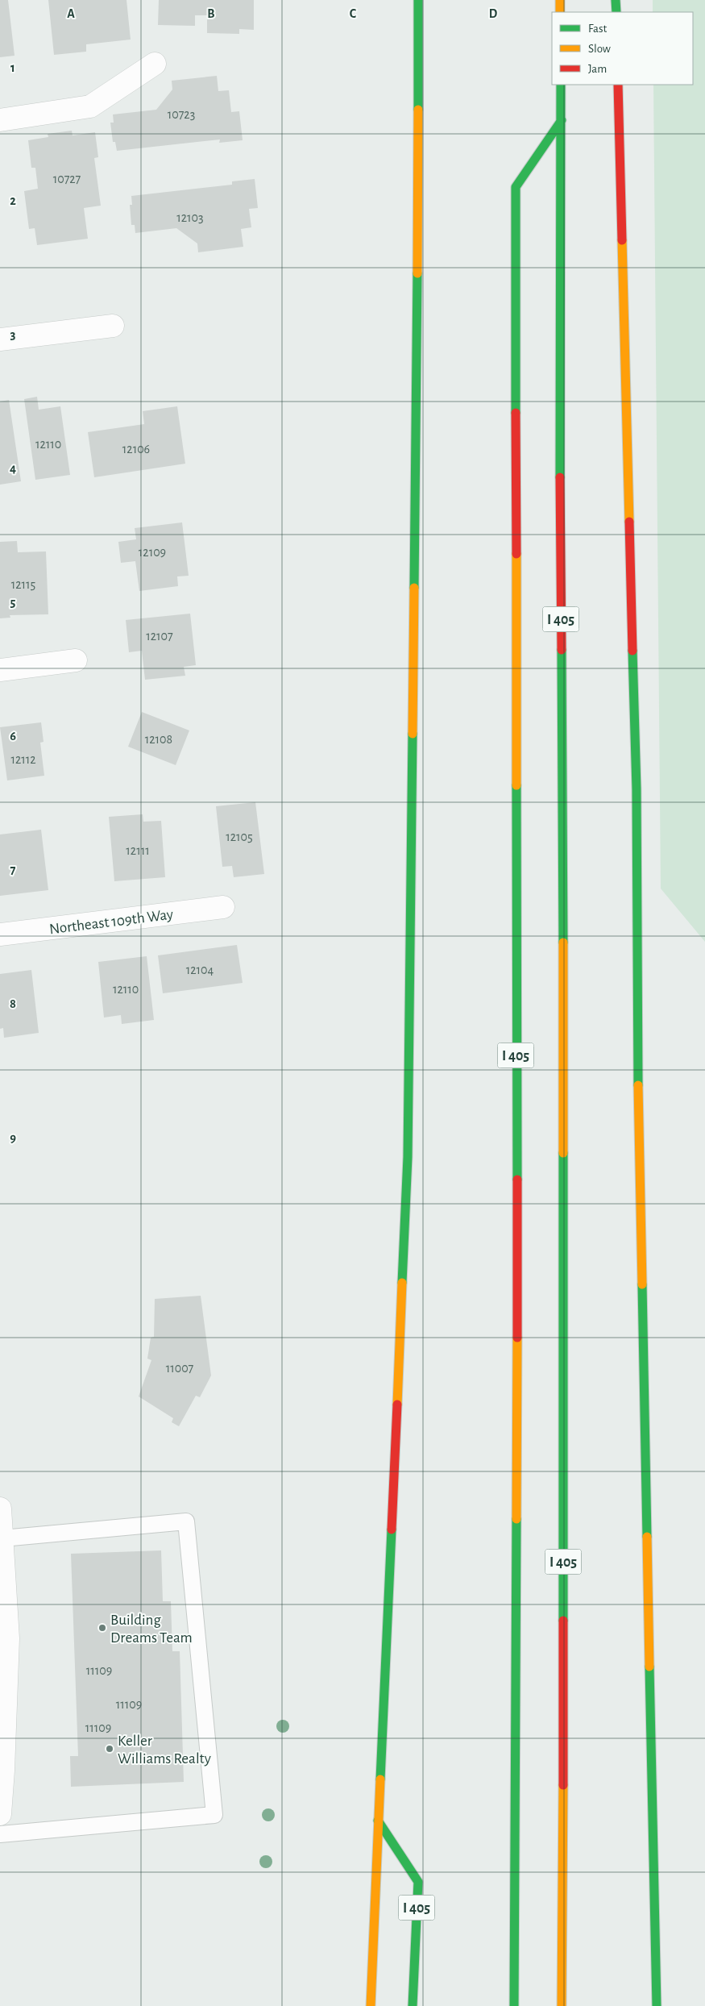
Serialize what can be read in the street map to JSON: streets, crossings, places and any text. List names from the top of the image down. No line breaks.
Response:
{"streets":{"highway":["I 405"],"street":["Northeast 109th Way"]},"places":["Building Dreams Team","Keller Williams Realty"],"house_numbers":["10723","10727","12103","12110","12106","12109","12115","12107","12108","12112","12105","12111","12104","12110","11007","11109","11109","11109"],"legend":["Fast","Slow","Jam"],"grid":{"columns":["A","B","C","D"],"rows":["1","2","3","4","5","6","7","8","9"]}}
